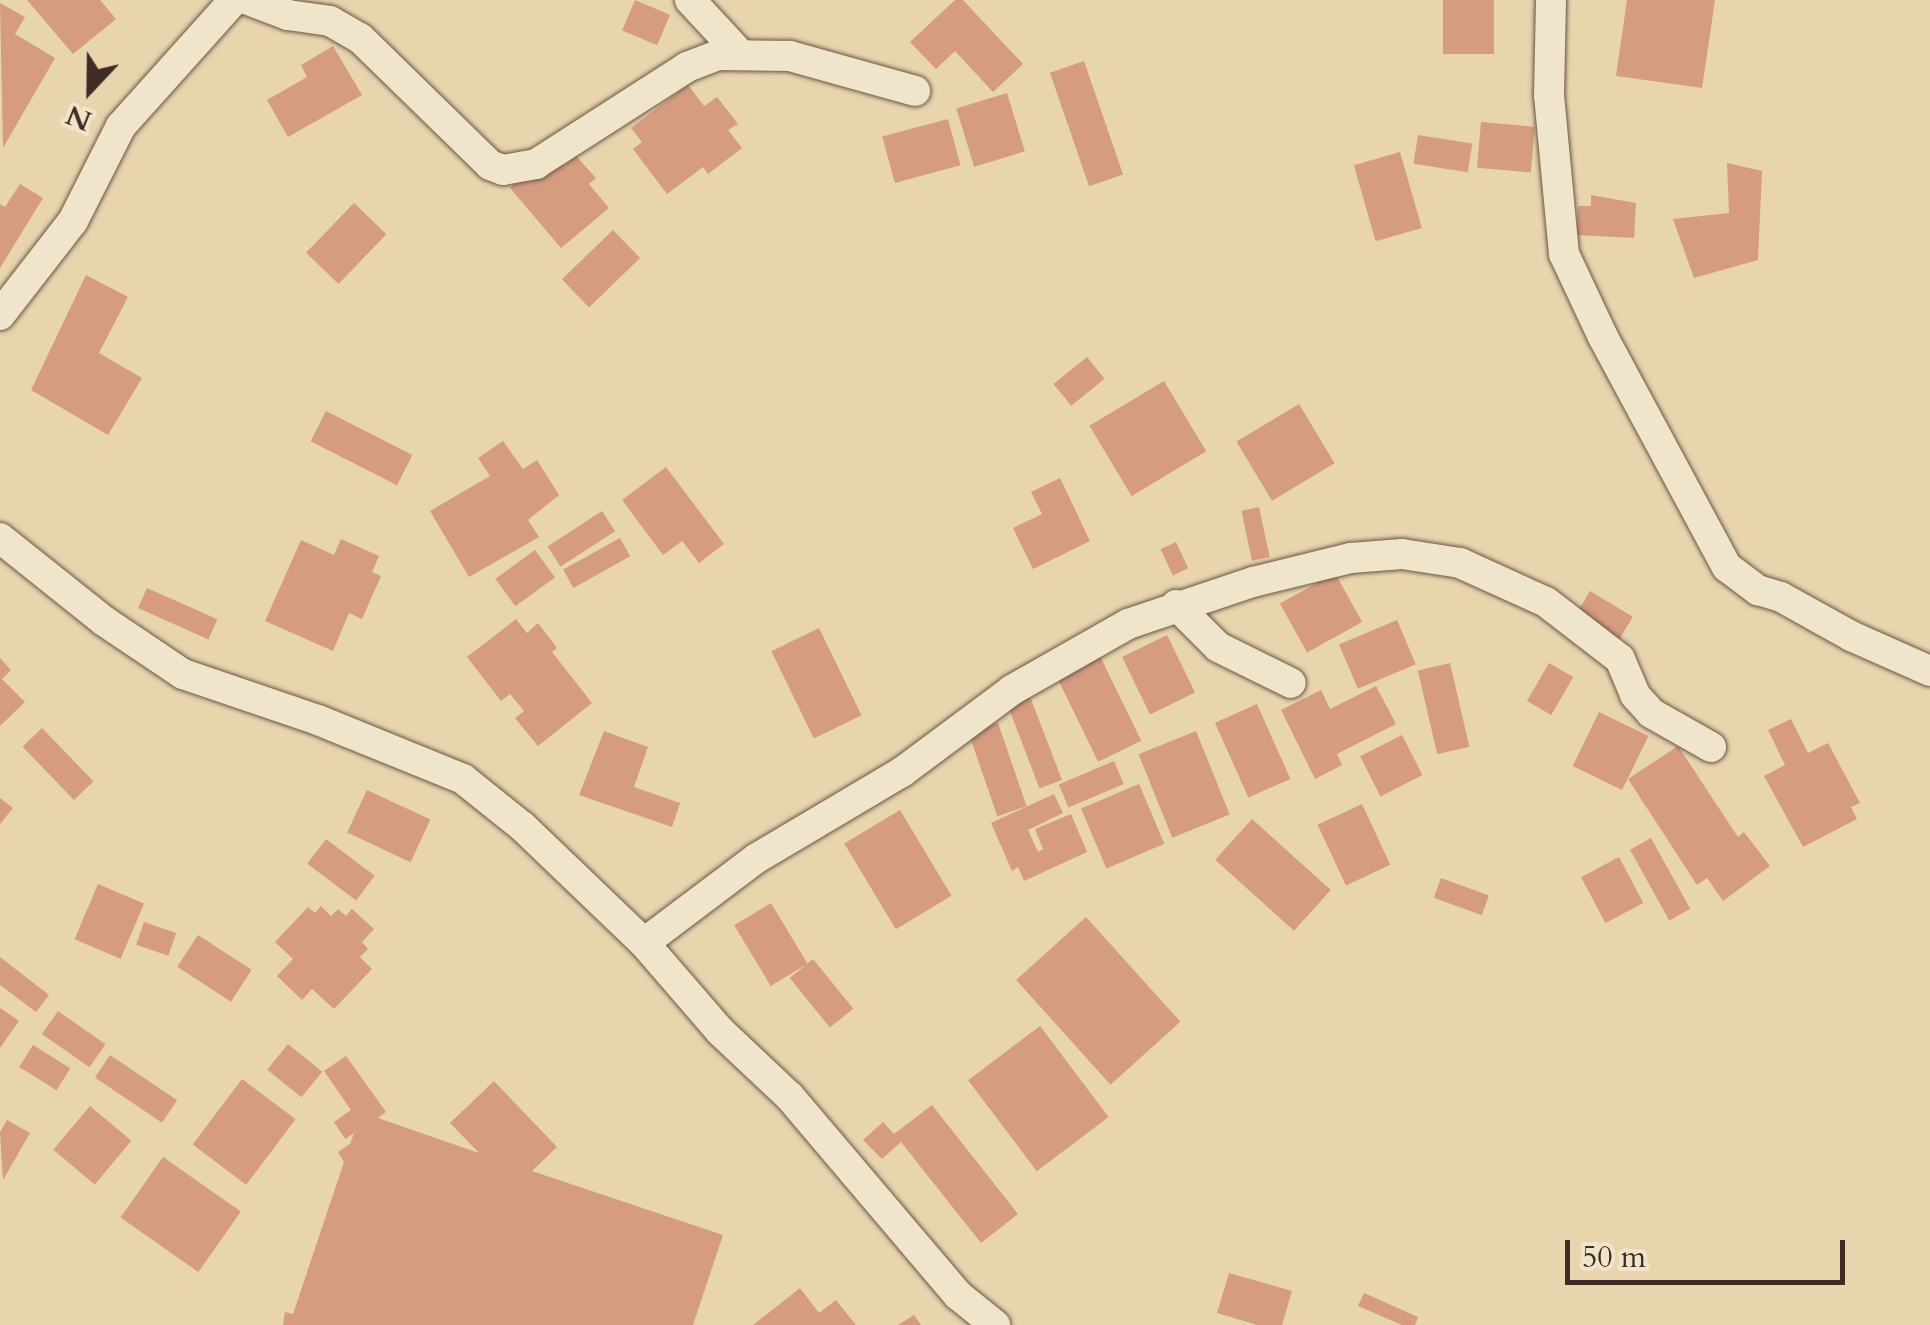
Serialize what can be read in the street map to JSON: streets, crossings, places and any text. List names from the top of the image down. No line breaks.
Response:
{"scale_bar":"50 m","north":"bottom"}
